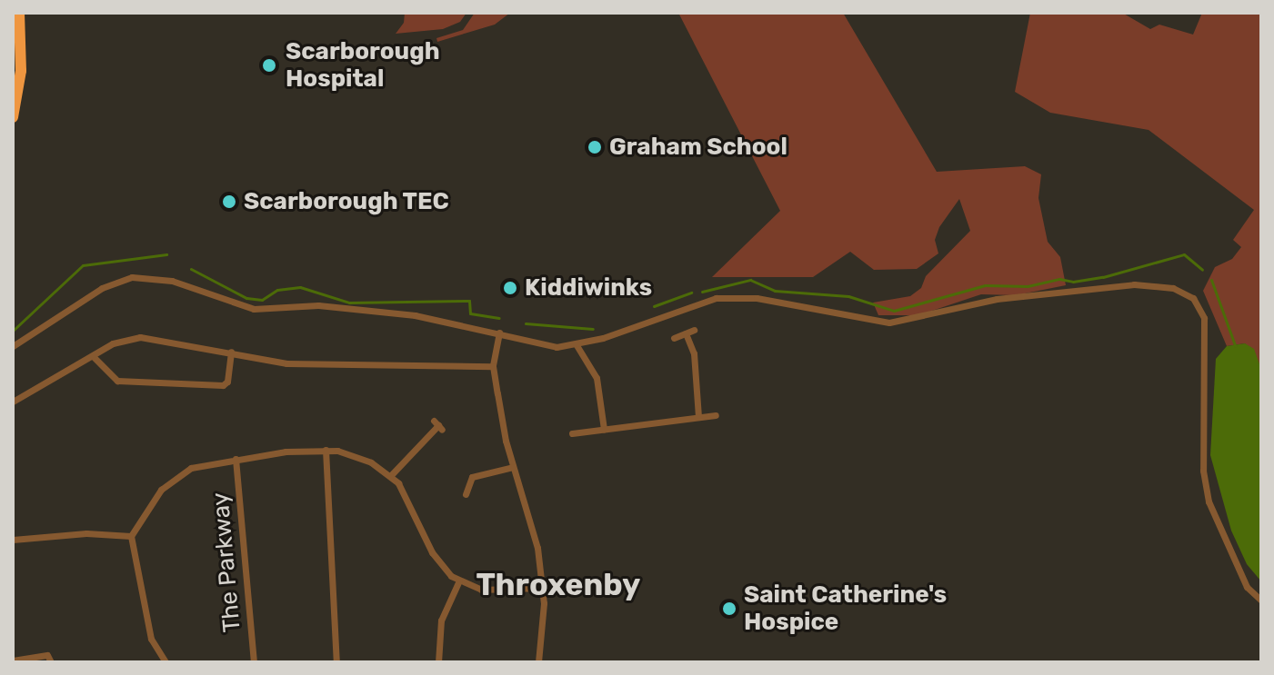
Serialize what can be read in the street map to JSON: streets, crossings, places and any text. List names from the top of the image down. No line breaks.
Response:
{"streets":{"street":["The Parkway"]},"districts":["Throxenby"],"places":["Scarborough Hospital","Graham School","Scarborough TEC","Kiddiwinks","Saint Catherine's Hospice"]}
